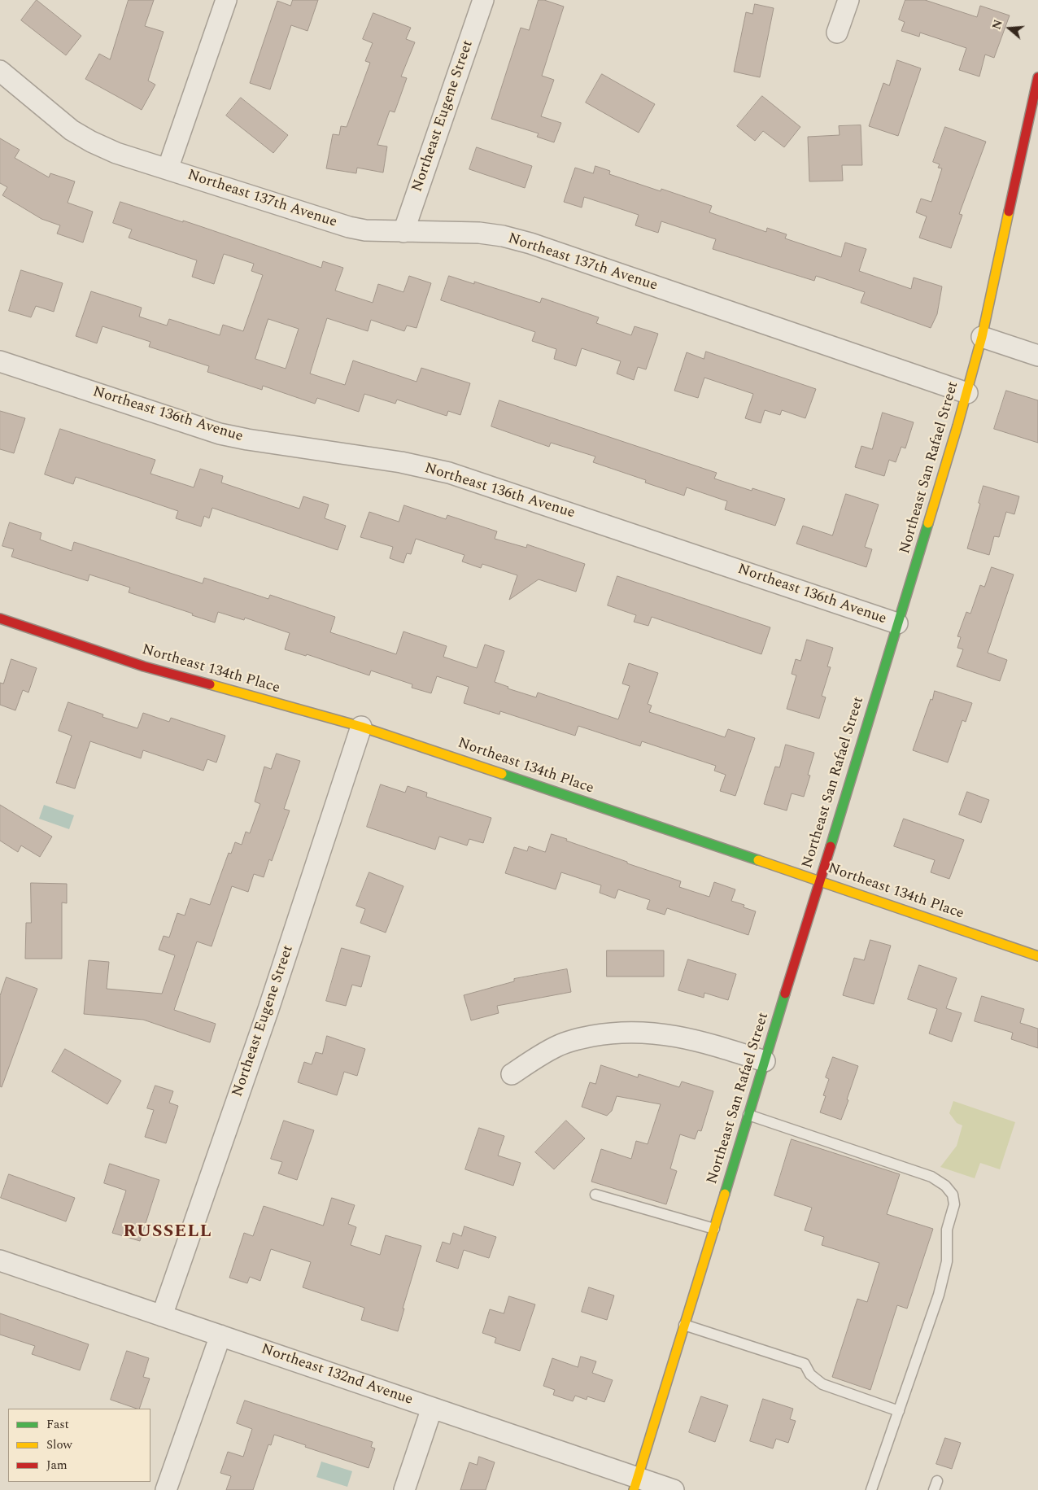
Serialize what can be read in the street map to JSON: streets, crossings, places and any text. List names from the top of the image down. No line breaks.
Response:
{"streets":{"street":["Northeast Eugene Street","Northeast 137th Avenue","Northeast 136th Avenue","Northeast San Rafael Street","Northeast 134th Place","Northeast 132nd Avenue"]},"crossings":[["Northeast Eugene Street","Northeast 137th Avenue"],["Northeast Eugene Street","Northeast 134th Place"],["Northeast Eugene Street","Northeast 132nd Avenue"],["Northeast 137th Avenue","Northeast San Rafael Street"],["Northeast 136th Avenue","Northeast San Rafael Street"],["Northeast San Rafael Street","Northeast 134th Place"],["Northeast San Rafael Street","Northeast 132nd Avenue"]],"districts":["RUSSELL"],"legend":["Fast","Slow","Jam"],"north":"left"}
